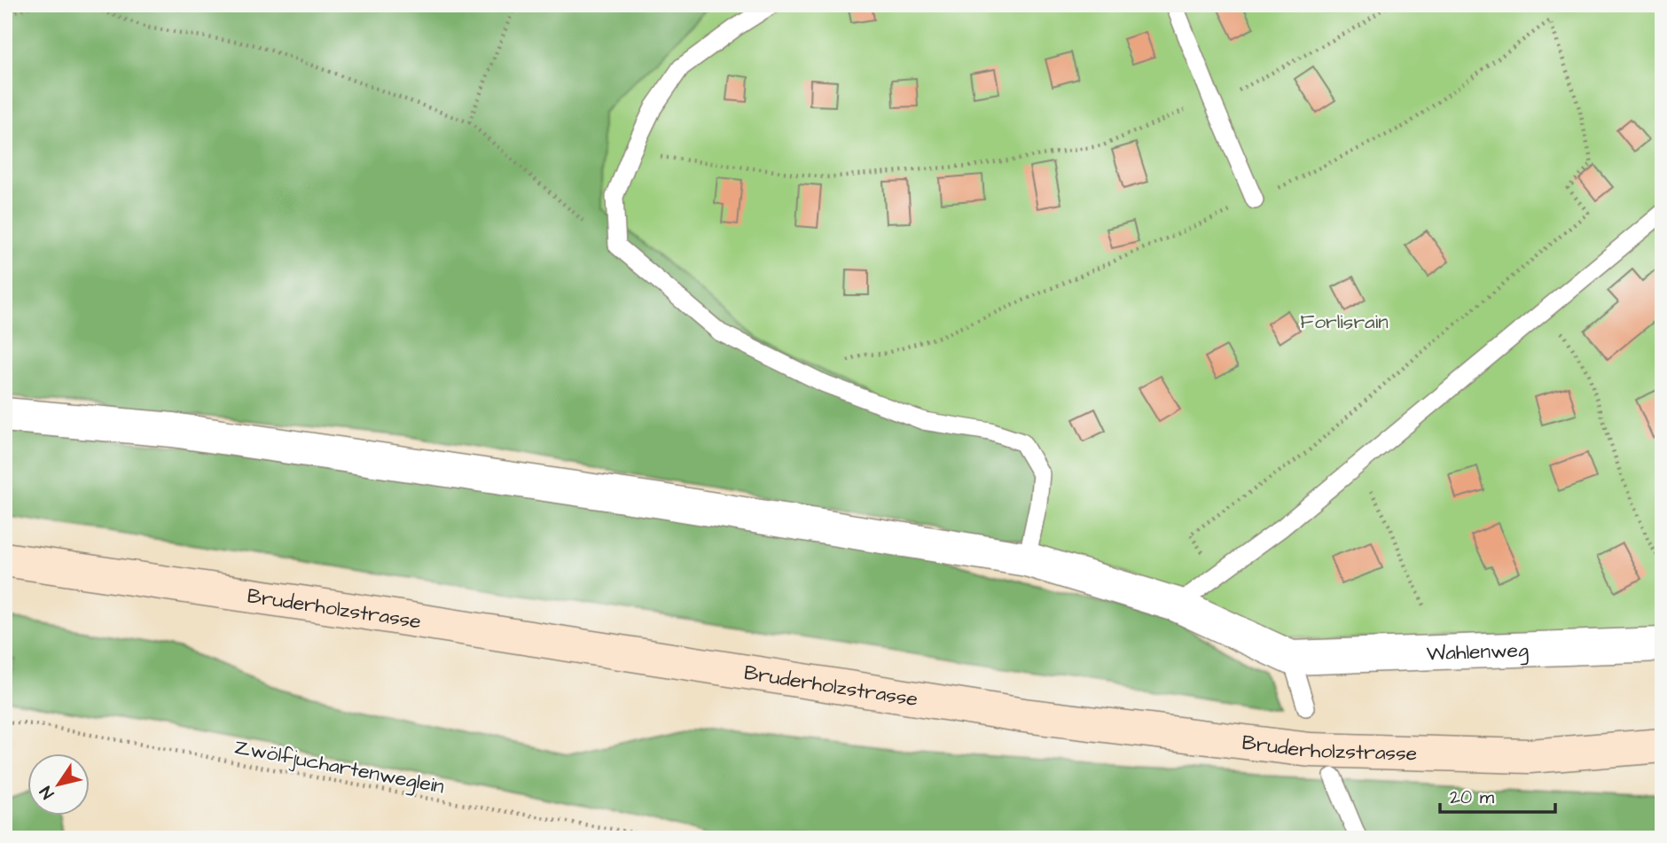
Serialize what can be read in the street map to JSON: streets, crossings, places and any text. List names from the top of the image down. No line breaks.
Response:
{"streets":{"main road":["Bruderholzstrasse"],"street":["Wahlenweg"],"path":["Zwölfjuchartenweglein"]},"parks":["Forlisrain"],"scale_bar":"20 m","north":"bottom left"}
